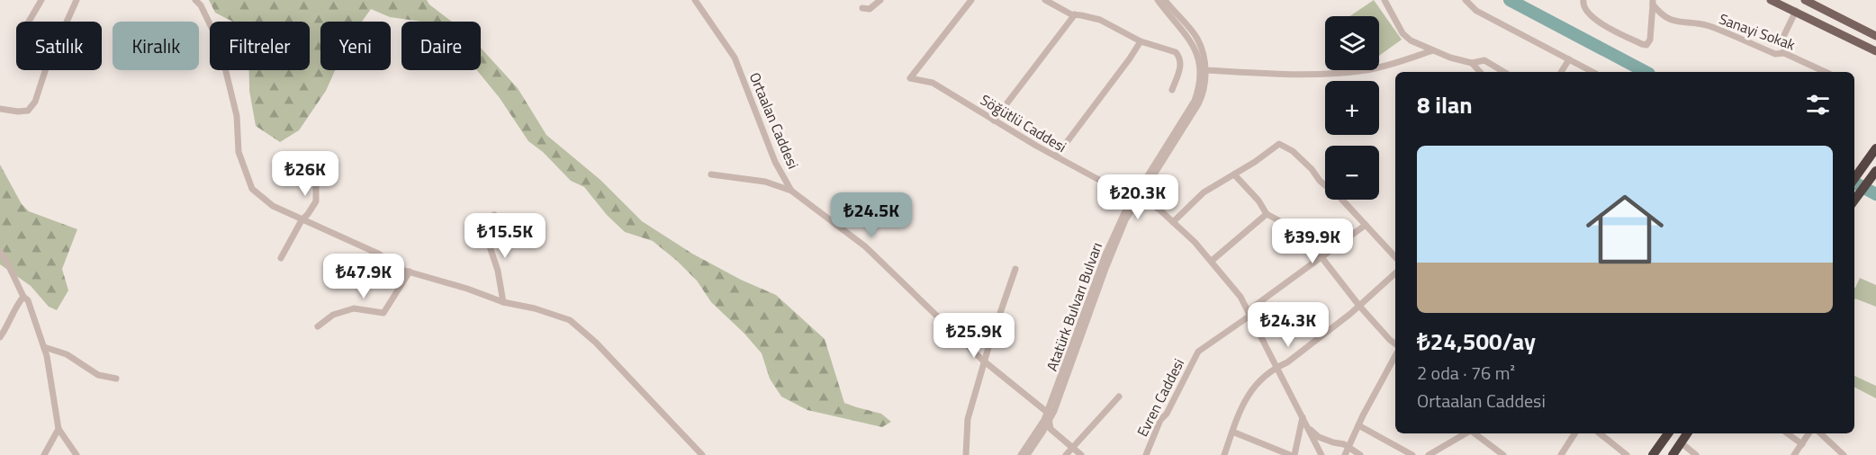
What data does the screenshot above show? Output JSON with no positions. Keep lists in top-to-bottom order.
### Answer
{
  "streets": {
    "street": [
      "Sanayi Sokak",
      "Ortaalan Caddesi",
      "Söğütlü Caddesi",
      "Atatürk Bulvarı Bulvarı",
      "Evren Caddesi"
    ]
  },
  "crossings": [
    ["Ortaalan Caddesi", "Atatürk Bulvarı Bulvarı"],
    ["Söğütlü Caddesi", "Atatürk Bulvarı Bulvarı"],
    ["Söğütlü Caddesi", "Evren Caddesi"]
  ],
  "page": {
    "map_buttons": ["+", "−"],
    "chip": [
      "Satılık",
      "Kiralık",
      "Filtreler",
      "Yeni",
      "Daire"
    ],
    "heading": "8 ilan",
    "list": [
      {
        "name": "₺24,500/ay",
        "note": "2 oda · 76 m² · Ortaalan Caddesi"
      }
    ],
    "price": [
      "₺26K",
      "₺20.3K",
      "₺24.5K",
      "₺15.5K",
      "₺39.9K",
      "₺47.9K",
      "₺24.3K",
      "₺25.9K"
    ]
  }
}
